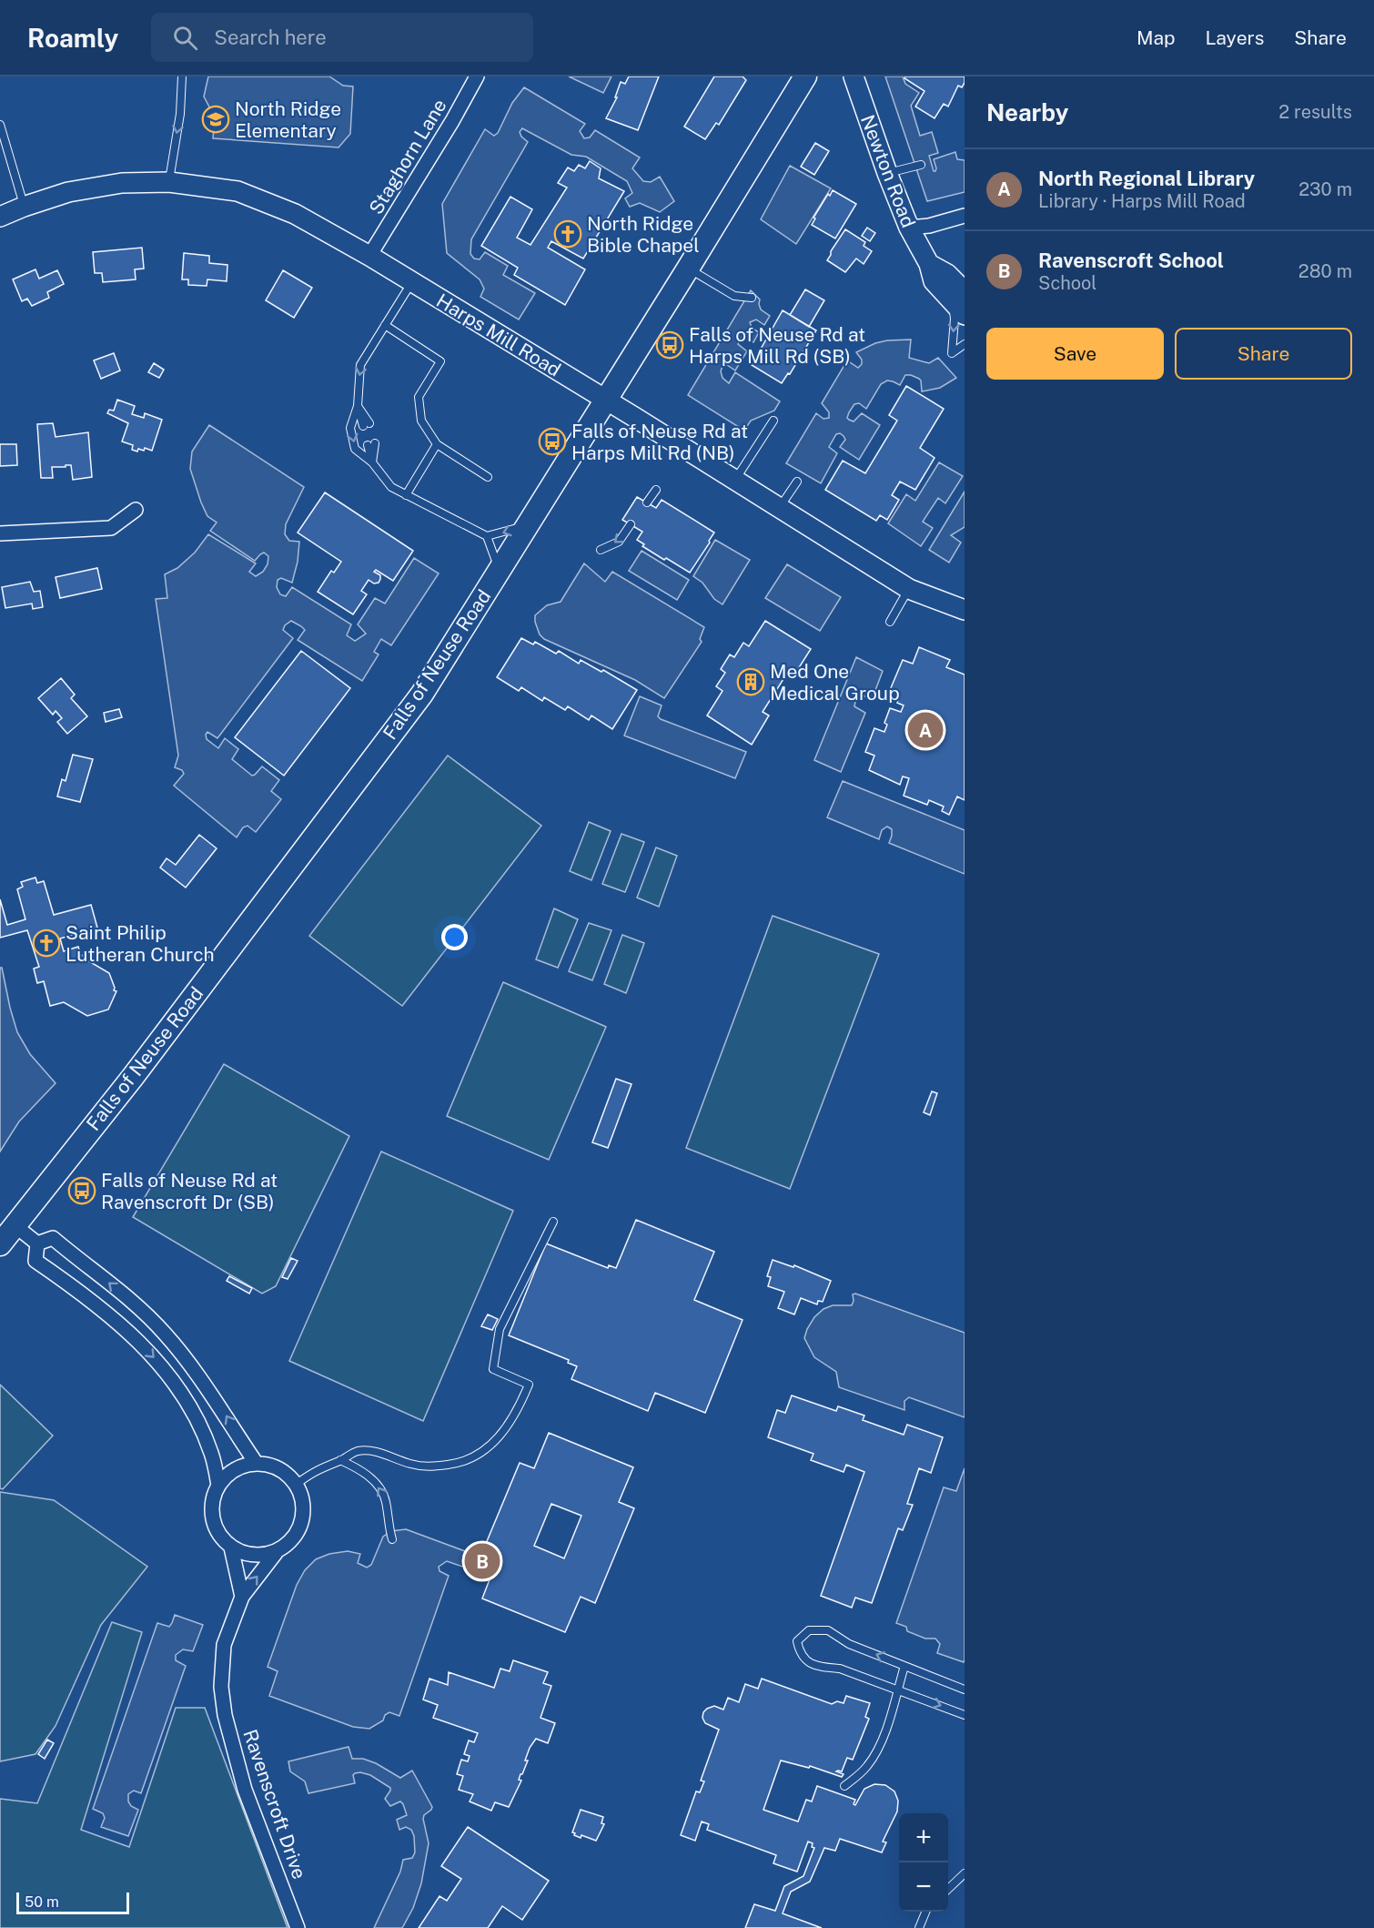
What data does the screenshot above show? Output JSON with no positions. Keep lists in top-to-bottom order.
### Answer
{
  "streets": {
    "main road": ["Falls of Neuse Road"],
    "street": [
      "Staghorn Lane",
      "Newton Road",
      "Harps Mill Road",
      "Ravenscroft Drive"
    ]
  },
  "crossings": [
    ["Staghorn Lane", "Harps Mill Road"],
    ["Harps Mill Road", "Falls of Neuse Road"]
  ],
  "places": {
    "school or university": ["North Ridge Elementary"],
    "church": ["North Ridge Bible Chapel", "Saint Philip Lutheran Church"],
    "bus stop": ["Falls of Neuse Rd at Harps Mill Rd (SB)", "Falls of Neuse Rd at Harps Mill Rd (NB)", "Falls of Neuse Rd at Ravenscroft Dr (SB)"],
    "building": ["Med One Medical Group"]
  },
  "scale_bar": "50 m",
  "page": {
    "header": "Roamly",
    "search": "Search here",
    "nav": ["Map", "Layers", "Share"],
    "heading": ["Nearby", "2 results"],
    "list": [
      {
        "mark": "A",
        "name": "North Regional Library",
        "note": "Library · Harps Mill Road",
        "value": "230 m"
      },
      {
        "mark": "B",
        "name": "Ravenscroft School",
        "note": "School",
        "value": "280 m"
      }
    ],
    "buttons": ["Save", "Share"],
    "pins": ["A", "B"],
    "map_buttons": ["+", "−"],
    "scale": "50 m"
  }
}
